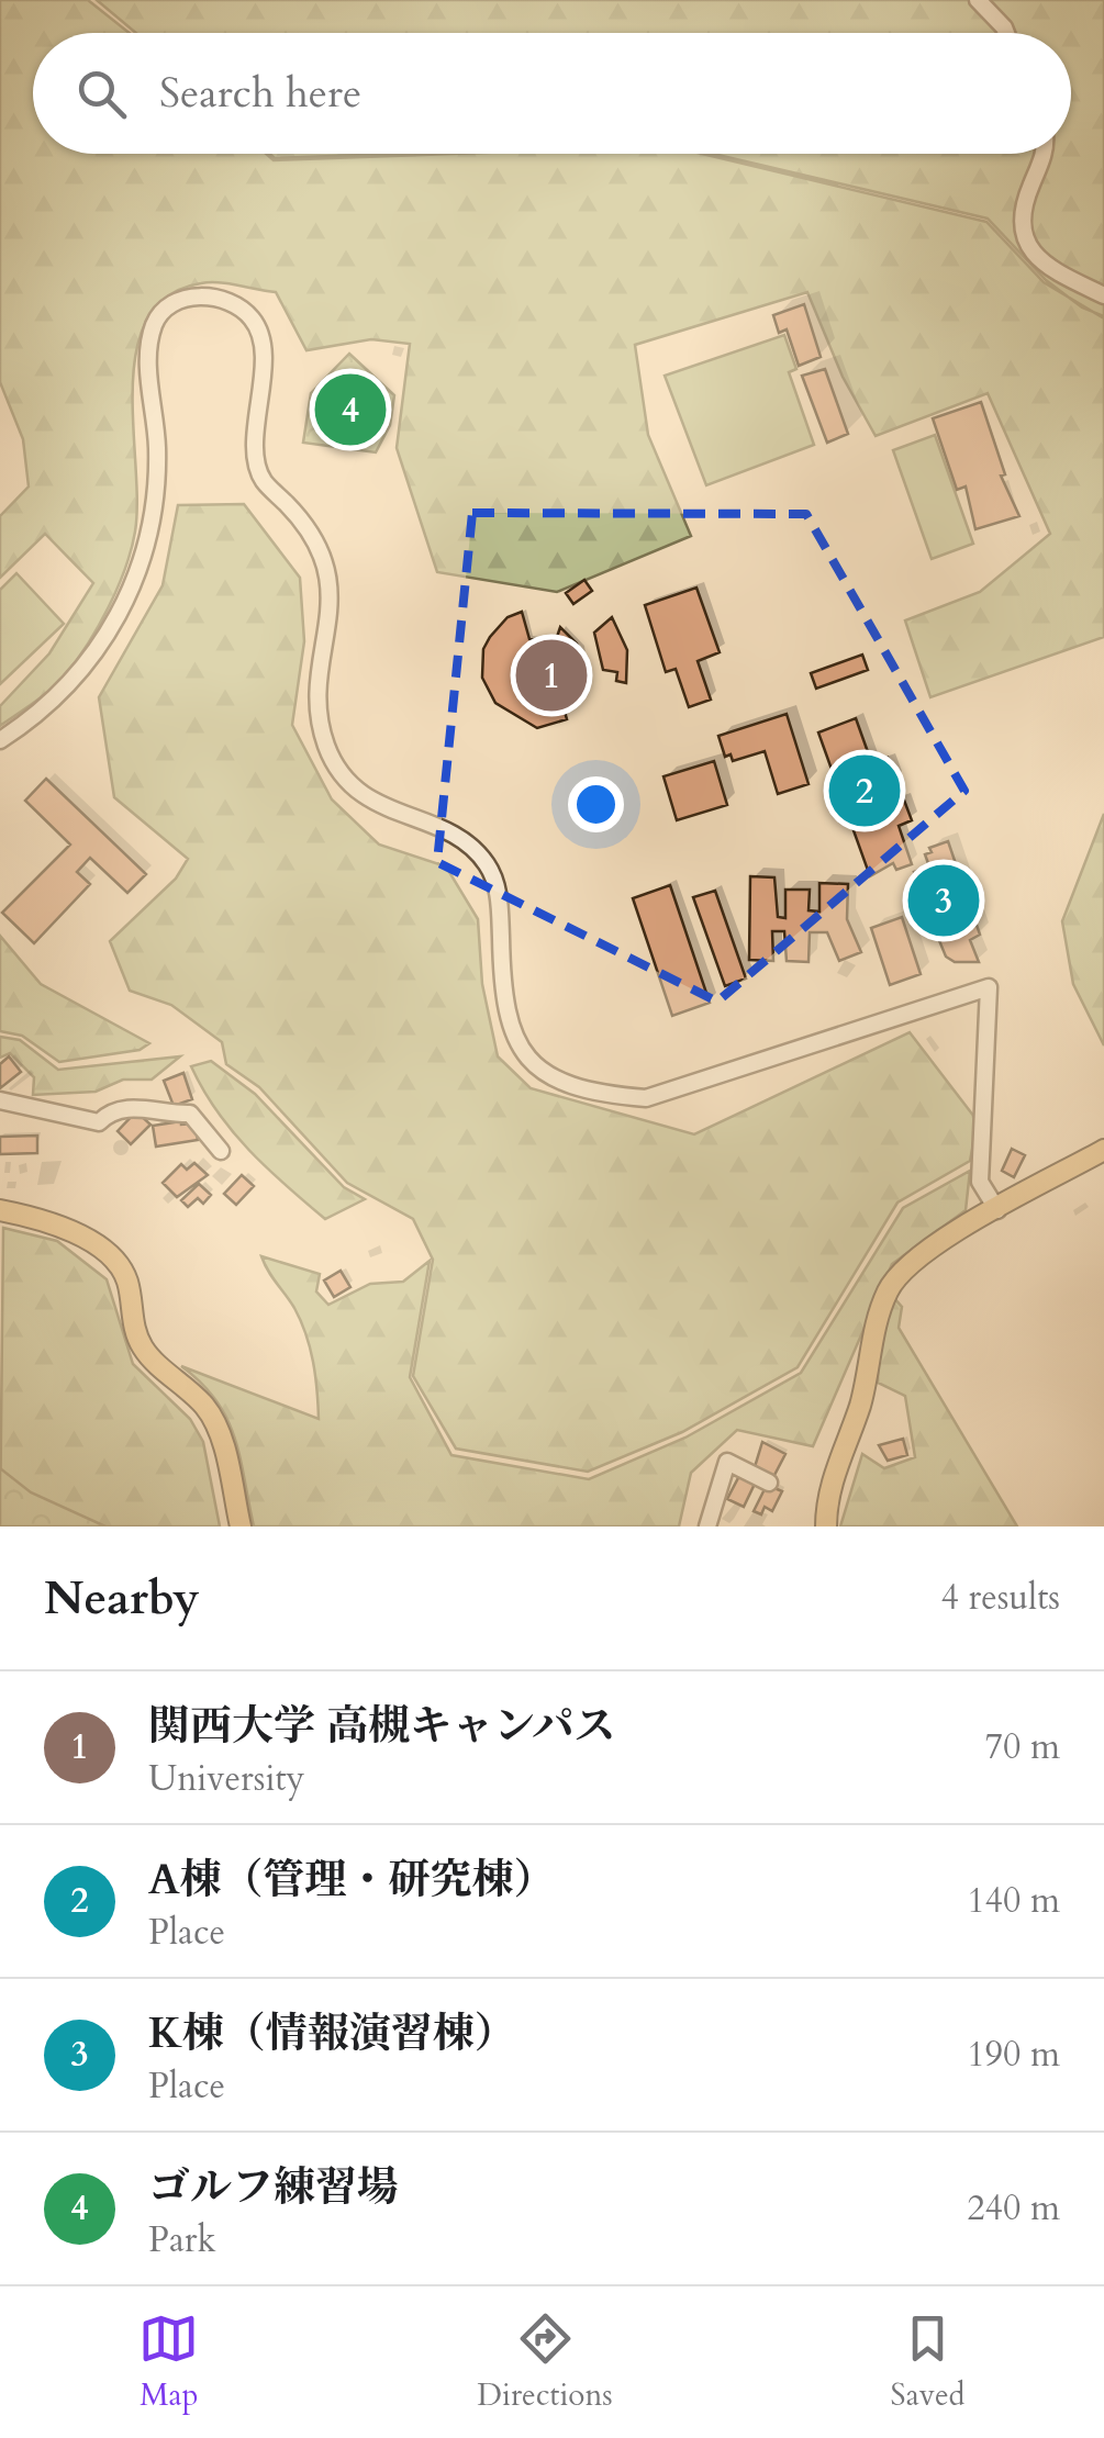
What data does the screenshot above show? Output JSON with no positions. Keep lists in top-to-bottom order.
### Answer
{
  "page": {
    "search": "Search here",
    "pins": [
      "4",
      "1",
      "2",
      "3"
    ],
    "heading": ["Nearby", "4 results"],
    "list": [
      {
        "mark": "1",
        "name": "関西大学 高槻キャンパス",
        "note": "University",
        "value": "70 m"
      },
      {
        "mark": "2",
        "name": "A棟（管理・研究棟）",
        "note": "Place",
        "value": "140 m"
      },
      {
        "mark": "3",
        "name": "K棟（情報演習棟）",
        "note": "Place",
        "value": "190 m"
      },
      {
        "mark": "4",
        "name": "ゴルフ練習場",
        "note": "Park",
        "value": "240 m"
      }
    ],
    "nav": ["Map", "Directions", "Saved"]
  }
}
